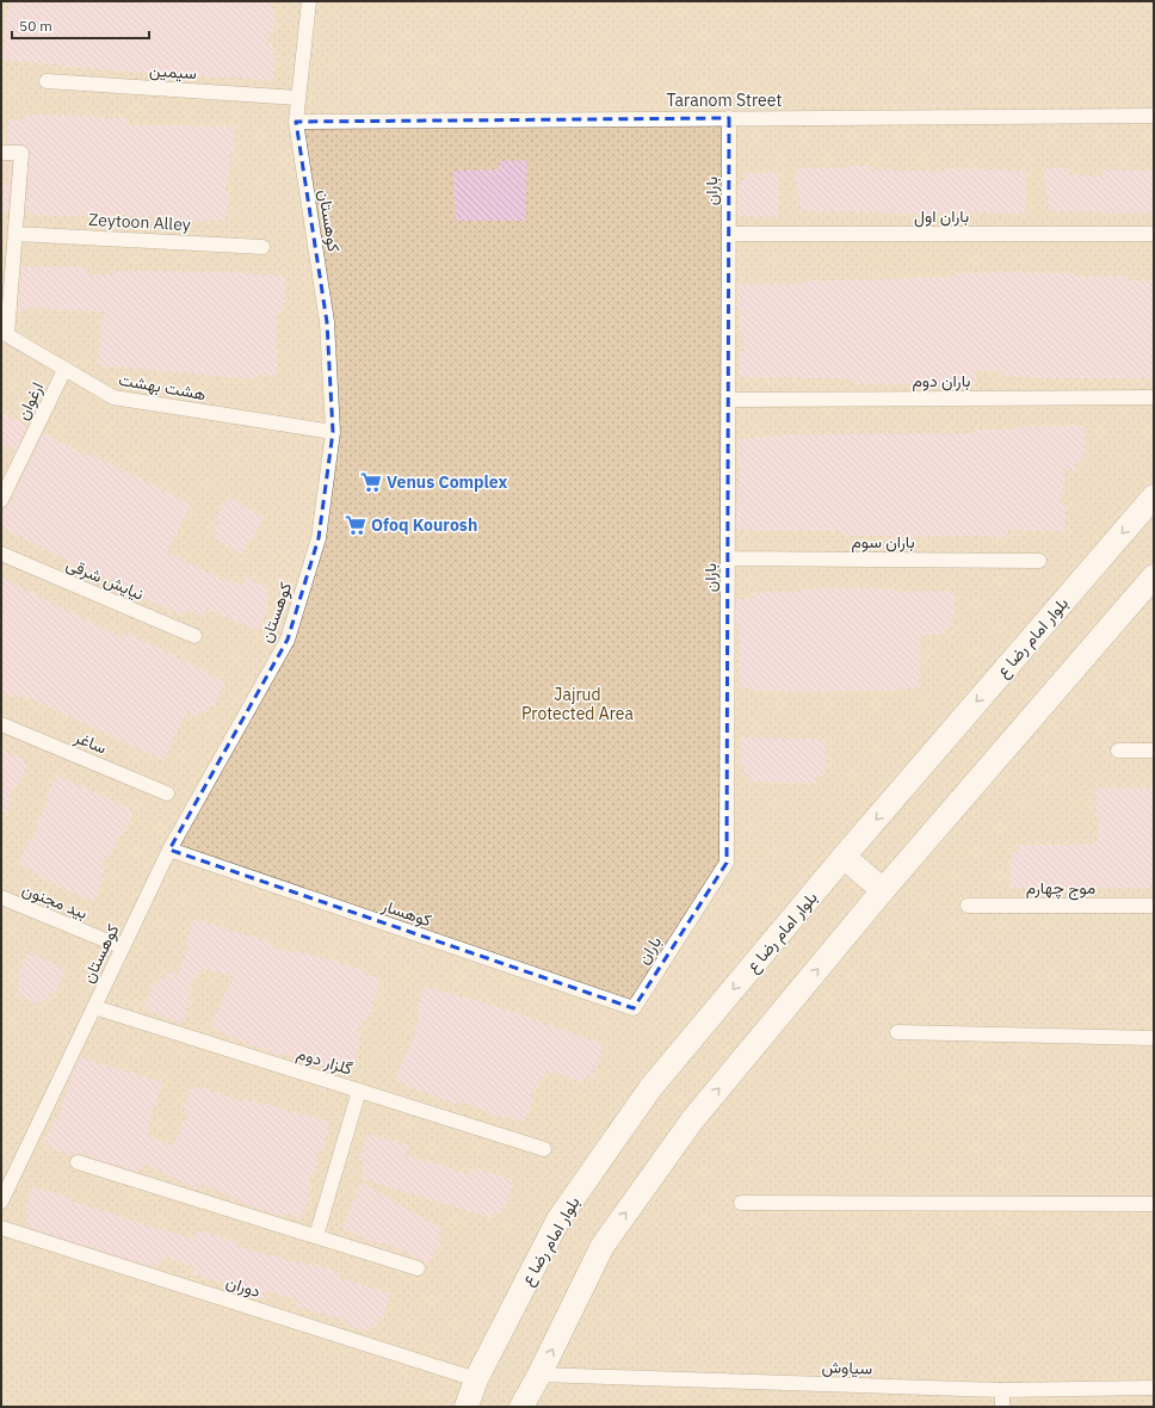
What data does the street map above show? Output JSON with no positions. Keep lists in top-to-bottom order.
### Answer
{
  "streets": {
    "main road": ["بلوار امام رضا ع"],
    "street": [
      "سیمین",
      "Taranom Street",
      "باران",
      "باران اول",
      "کوهستان",
      "Zeytoon Alley",
      "باران دوم",
      "هشت بهشت",
      "ارغوان",
      "باران سوم",
      "نیایش شرقی",
      "ساغر",
      "موج چهارم",
      "بید مجنون",
      "کوهسار",
      "گلزار دوم",
      "دوران",
      "سیاوش"
    ]
  },
  "crossings": [
    ["سیمین", "کوهستان"],
    ["Taranom Street", "باران"],
    ["Taranom Street", "کوهستان"],
    ["باران", "باران اول"],
    ["باران", "باران دوم"],
    ["باران", "باران سوم"],
    ["باران", "کوهسار"],
    ["کوهستان", "هشت بهشت"],
    ["کوهستان", "بید مجنون"],
    ["کوهستان", "کوهسار"],
    ["کوهستان", "گلزار دوم"],
    ["هشت بهشت", "ارغوان"],
    ["بلوار امام رضا ع", "دوران"]
  ],
  "parks": ["Jajrud Protected Area"],
  "places": {
    "supermarket": ["Venus Complex", "Ofoq Kourosh"]
  },
  "scale_bar": "50 m"
}
